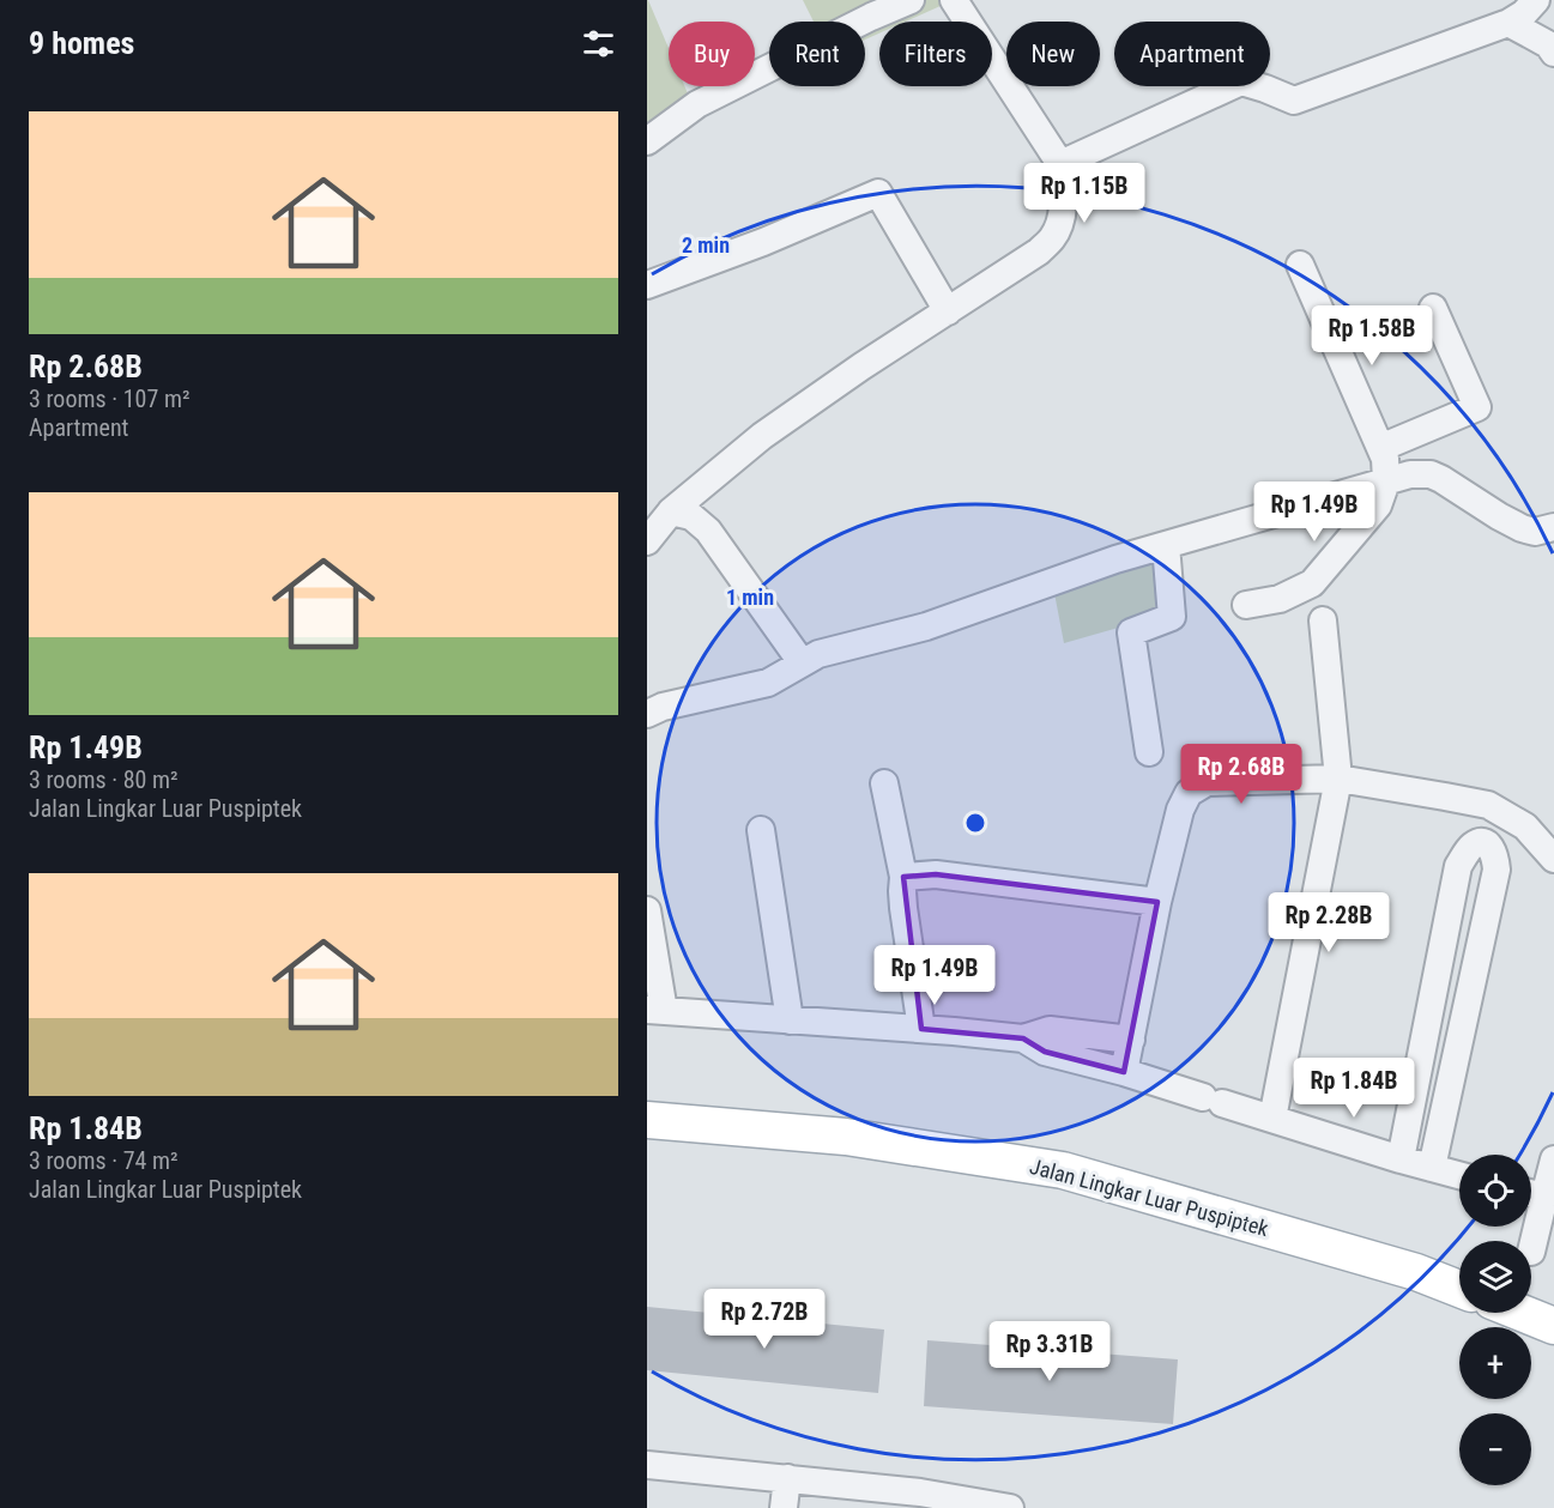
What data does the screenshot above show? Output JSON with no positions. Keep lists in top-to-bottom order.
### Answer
{
  "streets": {
    "main road": ["Jalan Lingkar Luar Puspiptek"]
  },
  "page": {
    "heading": "9 homes",
    "chip": [
      "Buy",
      "Rent",
      "Filters",
      "New",
      "Apartment"
    ],
    "list": [
      {
        "name": "Rp 2.68B",
        "note": "3 rooms · 107 m² · Apartment"
      },
      {
        "name": "Rp 1.49B",
        "note": "3 rooms · 80 m² · Jalan Lingkar Luar Puspiptek"
      },
      {
        "name": "Rp 1.84B",
        "note": "3 rooms · 74 m² · Jalan Lingkar Luar Puspiptek"
      }
    ],
    "price": [
      "Rp 1.15B",
      "Rp 1.58B",
      "Rp 1.49B",
      "Rp 2.68B",
      "Rp 2.28B",
      "Rp 1.49B",
      "Rp 1.84B",
      "Rp 2.72B",
      "Rp 3.31B"
    ],
    "map_buttons": ["+", "−"]
  },
  "rings": ["2 min", "1 min"]
}
